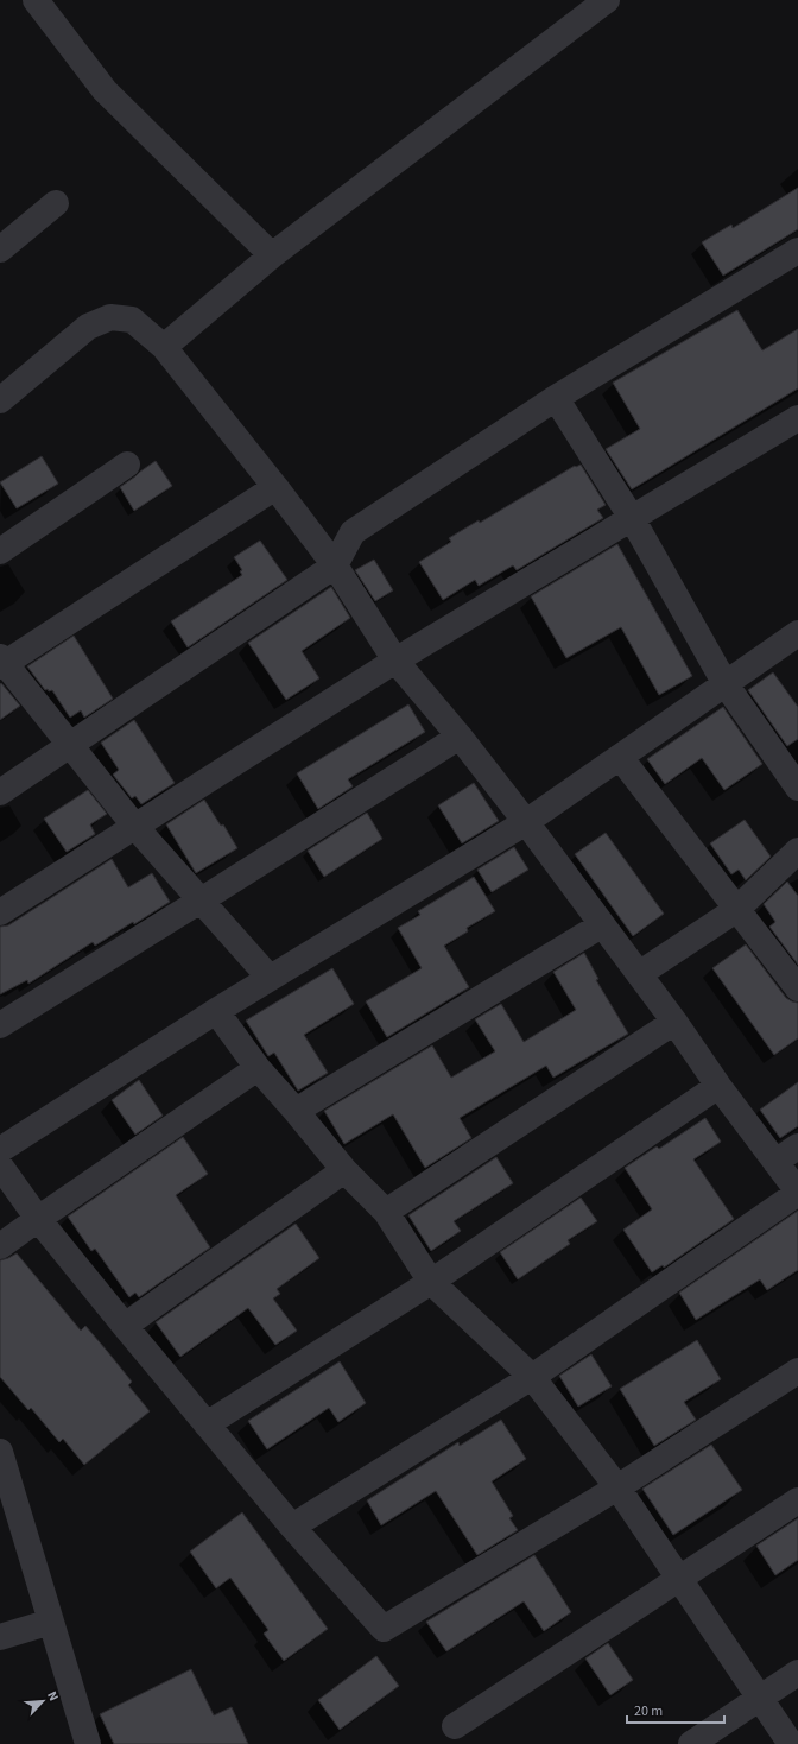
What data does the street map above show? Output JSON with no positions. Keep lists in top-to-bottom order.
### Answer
{
  "scale_bar": "20 m",
  "north": "top right"
}
